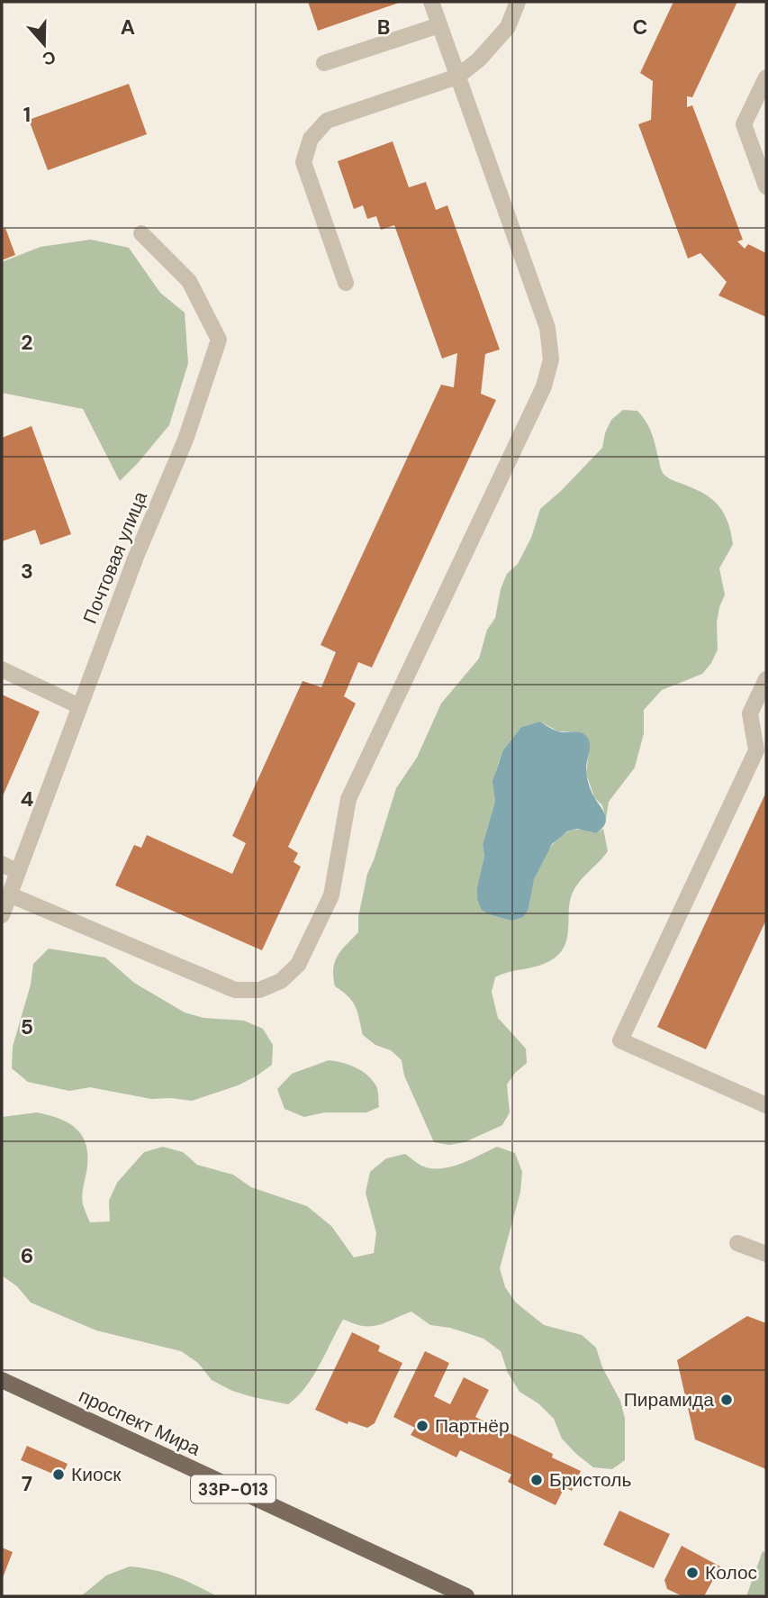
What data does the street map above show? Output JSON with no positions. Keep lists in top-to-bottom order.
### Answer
{
  "streets": {
    "main road": ["проспект Мира", "33Р-013"],
    "street": ["Почтовая улица"]
  },
  "places": [
    "Пирамида",
    "Партнёр",
    "Киоск",
    "Бристоль",
    "Колос"
  ],
  "north": "bottom",
  "grid": {
    "columns": ["A", "B", "C"],
    "rows": [
      "1",
      "2",
      "3",
      "4",
      "5",
      "6",
      "7"
    ]
  }
}
